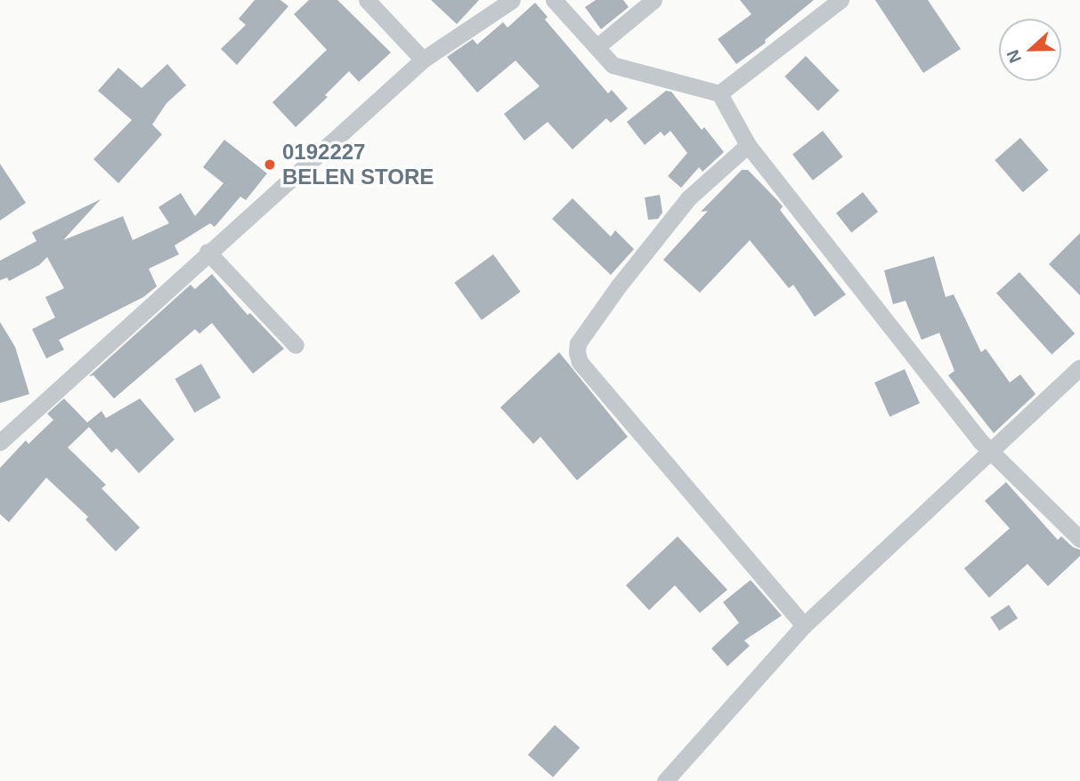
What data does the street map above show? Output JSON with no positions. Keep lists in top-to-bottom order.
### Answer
{
  "places": ["0192227 BELEN STORE"],
  "north": "left"
}
